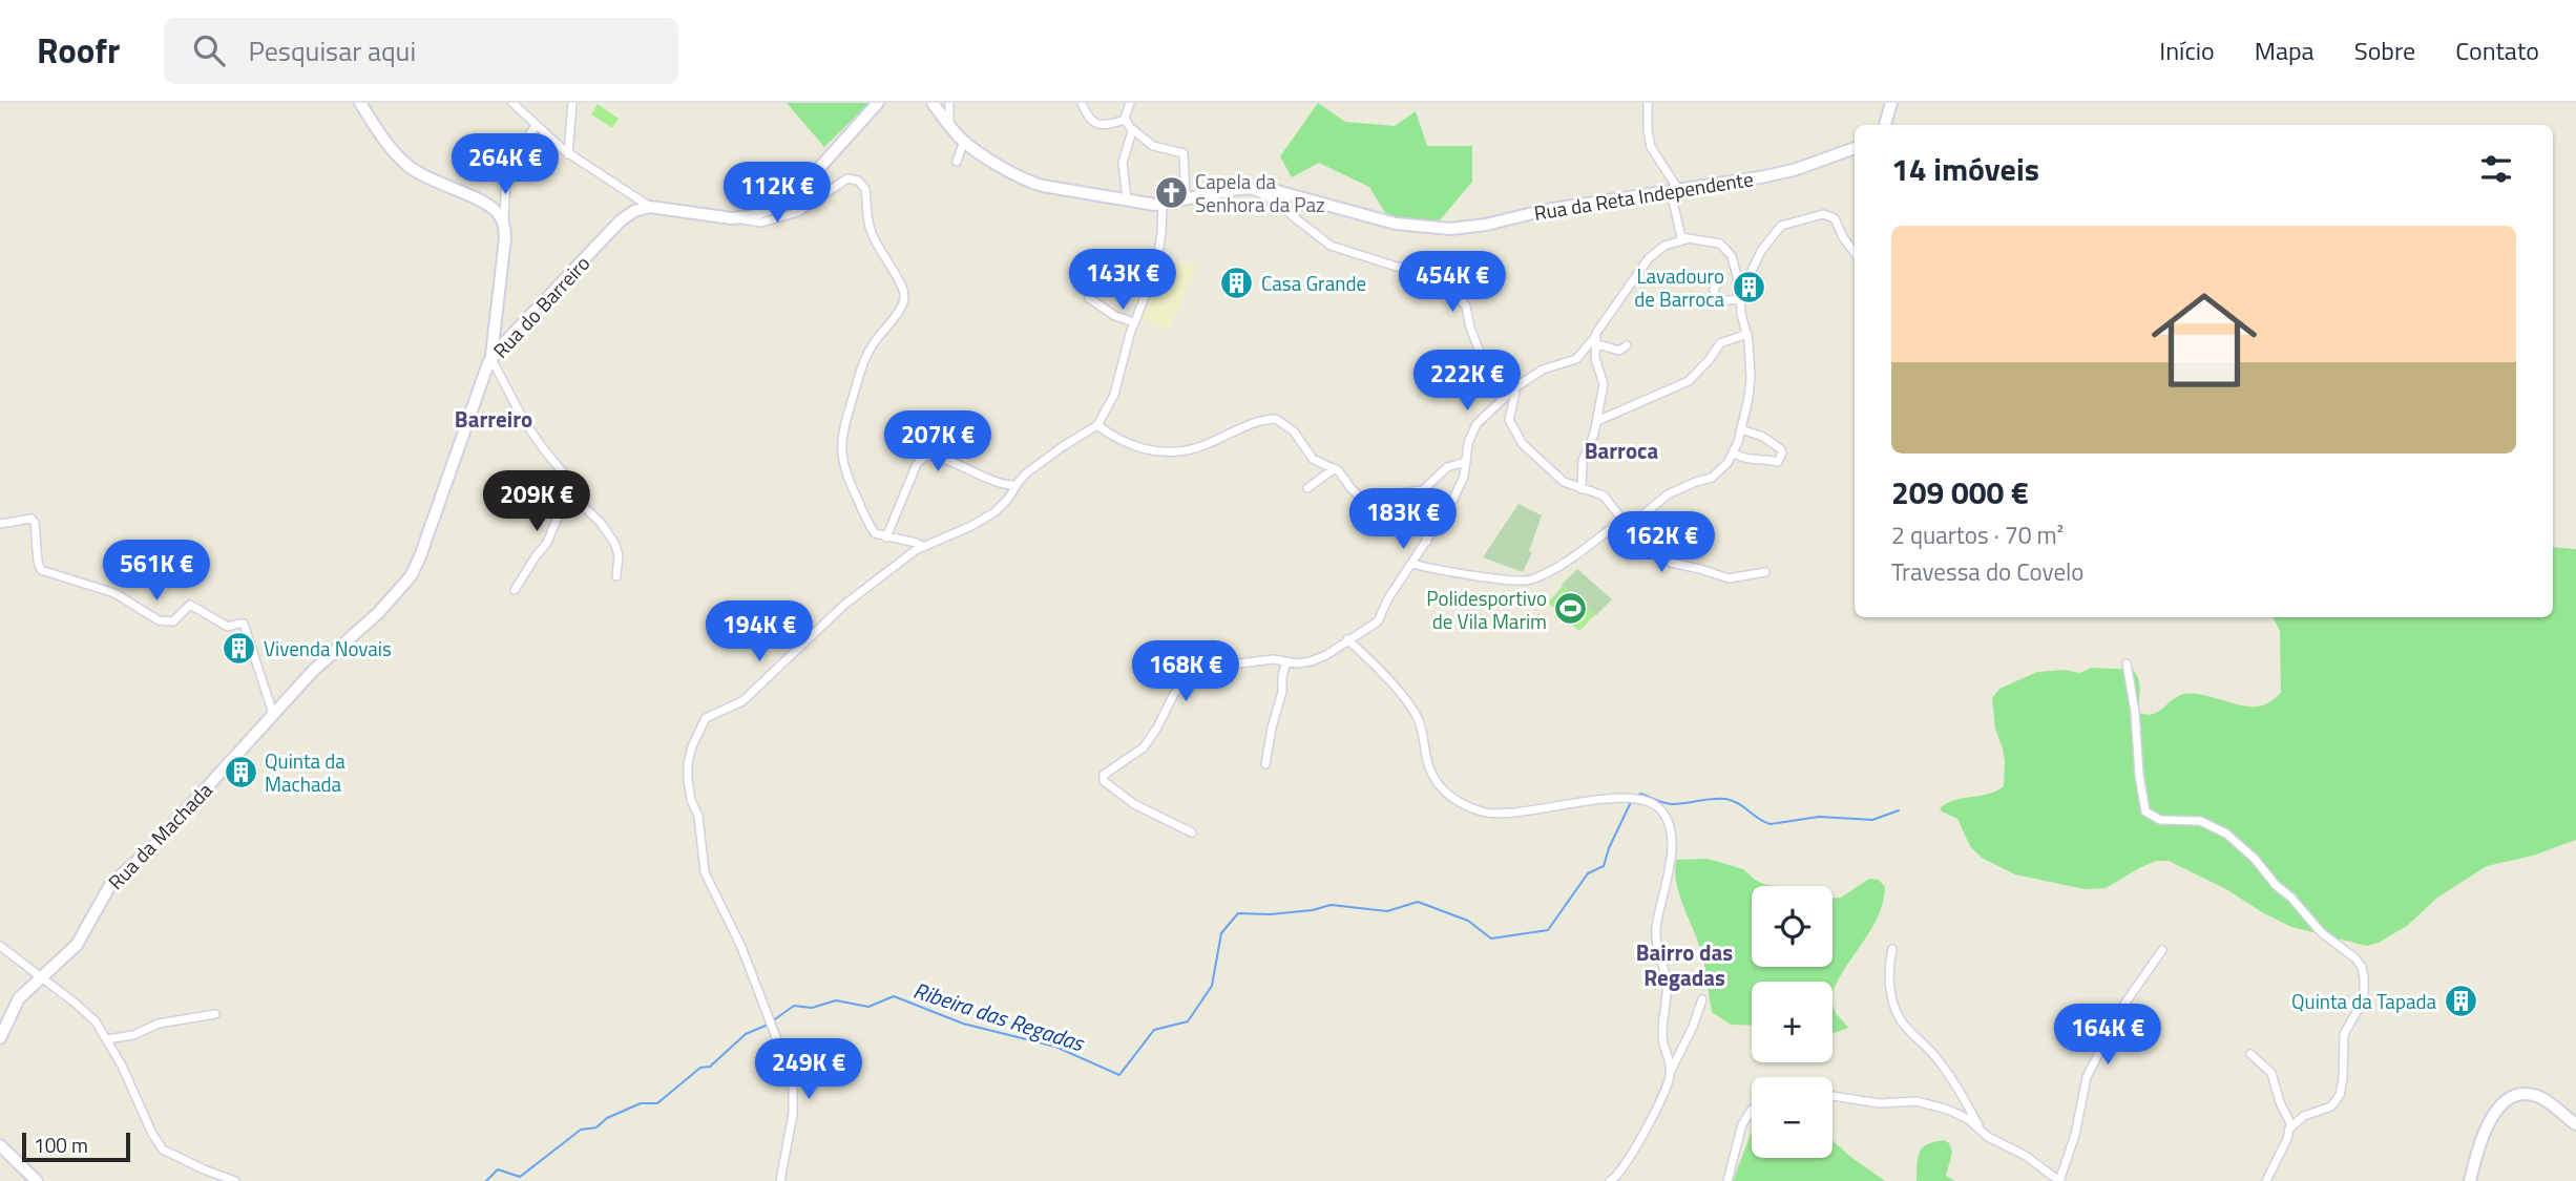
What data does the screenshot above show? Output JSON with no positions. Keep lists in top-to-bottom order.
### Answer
{
  "streets": {
    "street": ["Rua da Reta Independente", "Rua do Barreiro", "Rua da Machada"]
  },
  "crossings": [
    ["Rua do Barreiro", "Rua da Machada"]
  ],
  "districts": ["Barreiro", "Barroca", "Bairro das Regadas"],
  "water": ["Ribeira das Regadas"],
  "places": {
    "church": ["Capela da Senhora da Paz"],
    "building": [
      "Casa Grande",
      "Lavadouro de Barroca",
      "Vivenda Novais",
      "Quinta da Machada",
      "Quinta da Tapada"
    ],
    "sports": ["Polidesportivo de Vila Marim"]
  },
  "scale_bar": "100 m",
  "page": {
    "header": "Roofr",
    "search": "Pesquisar aqui",
    "nav": [
      "Início",
      "Mapa",
      "Sobre",
      "Contato"
    ],
    "heading": "14 imóveis",
    "price": [
      "264K €",
      "112K €",
      "143K €",
      "454K €",
      "222K €",
      "207K €",
      "209K €",
      "183K €",
      "162K €",
      "561K €",
      "194K €",
      "168K €",
      "164K €",
      "249K €"
    ],
    "list": [
      {
        "name": "209 000 €",
        "note": "2 quartos · 70 m² · Travessa do Covelo"
      }
    ],
    "map_buttons": ["+", "−"],
    "scale": "100 m"
  }
}
